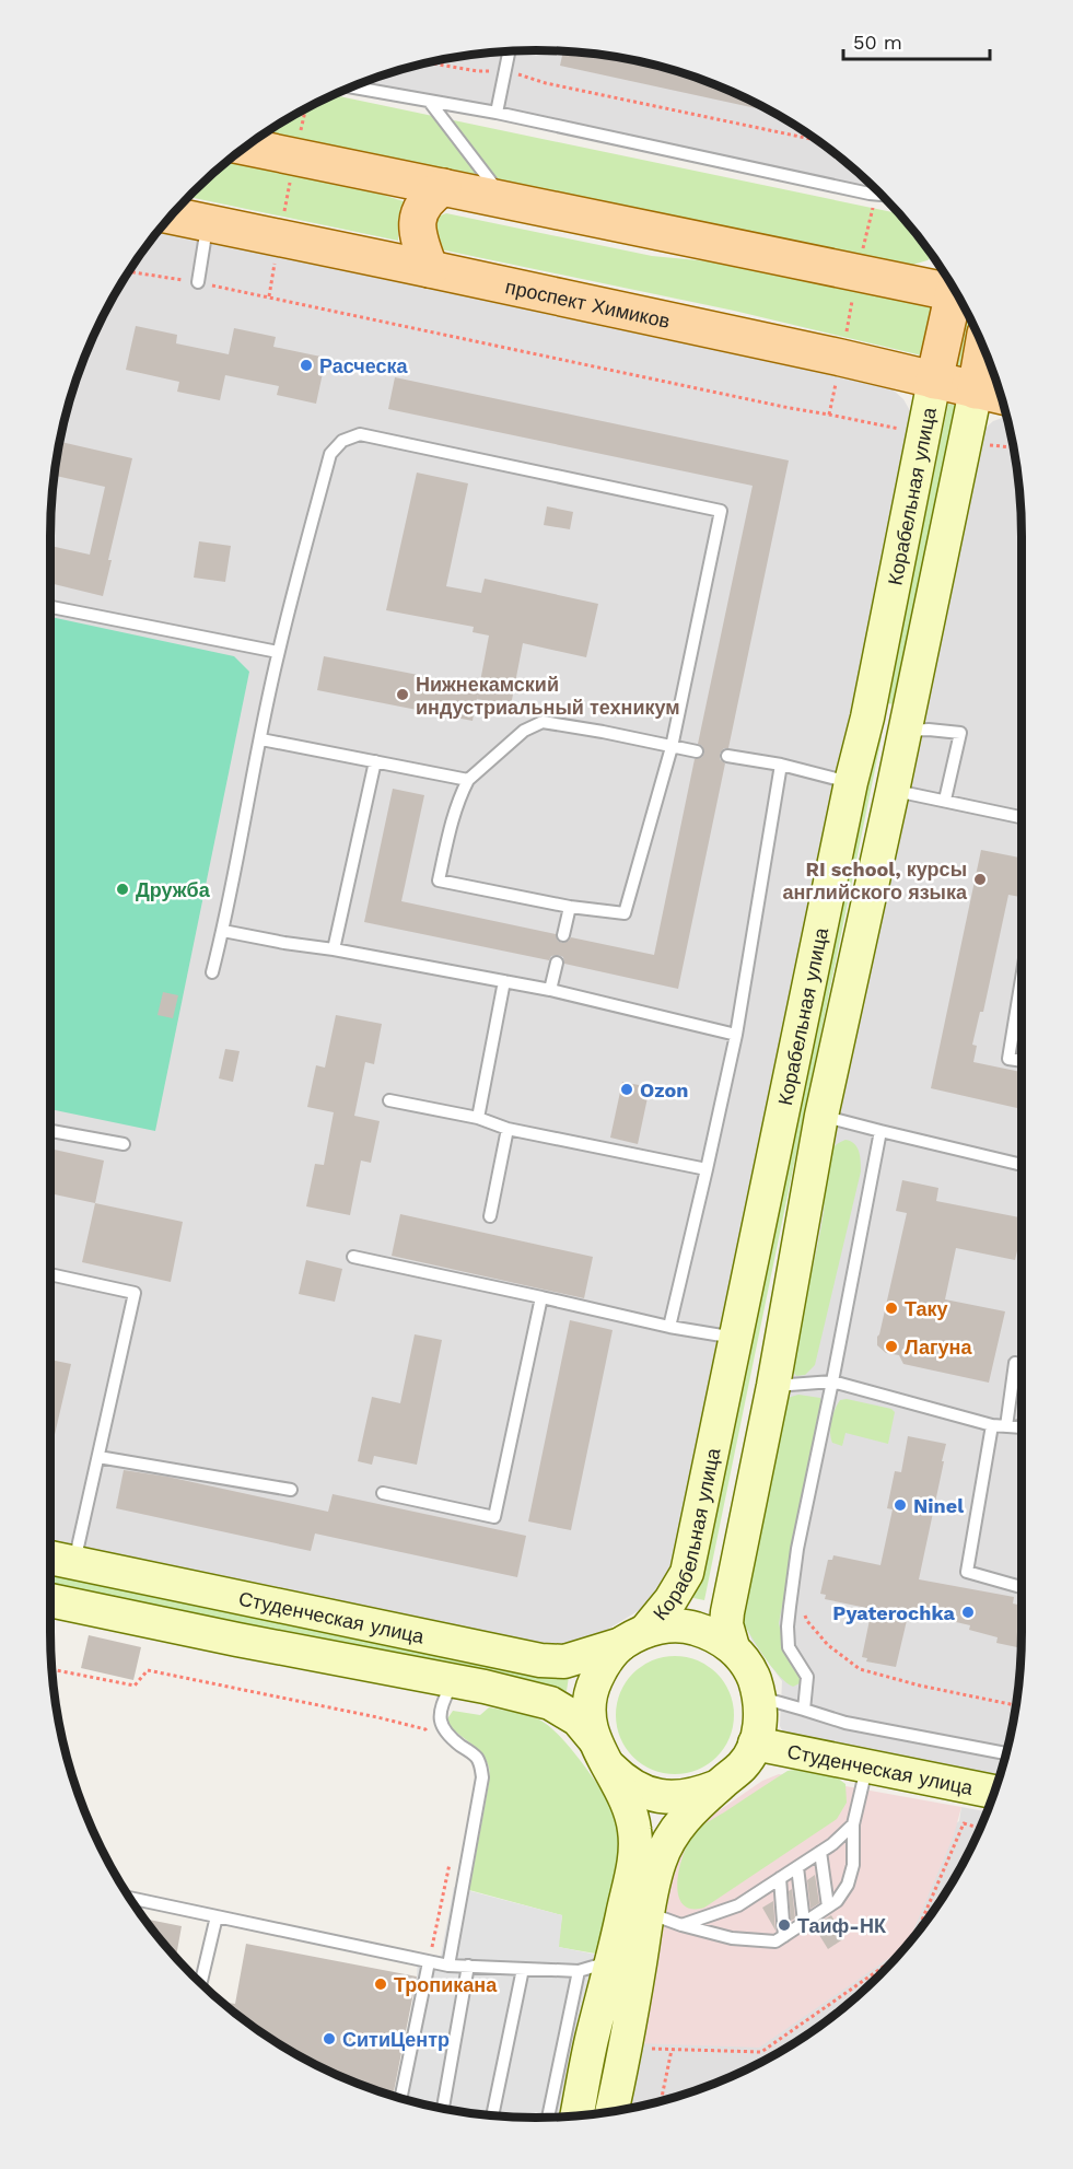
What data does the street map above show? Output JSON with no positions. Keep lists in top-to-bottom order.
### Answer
{
  "streets": {
    "main road": ["проспект Химиков", "Корабельная улица", "Студенческая улица"]
  },
  "crossings": [
    ["проспект Химиков", "Корабельная улица"],
    ["Корабельная улица", "Студенческая улица"]
  ],
  "places": [
    "Расческа",
    "Нижнекамский индустриальный техникум",
    "RI school, курсы английского языка",
    "Дружба",
    "Ozon",
    "Таку",
    "Лагуна",
    "Ninel",
    "Pyaterochka",
    "Таиф-НК",
    "Тропикана",
    "СитиЦентр"
  ],
  "scale_bar": "50 m"
}
